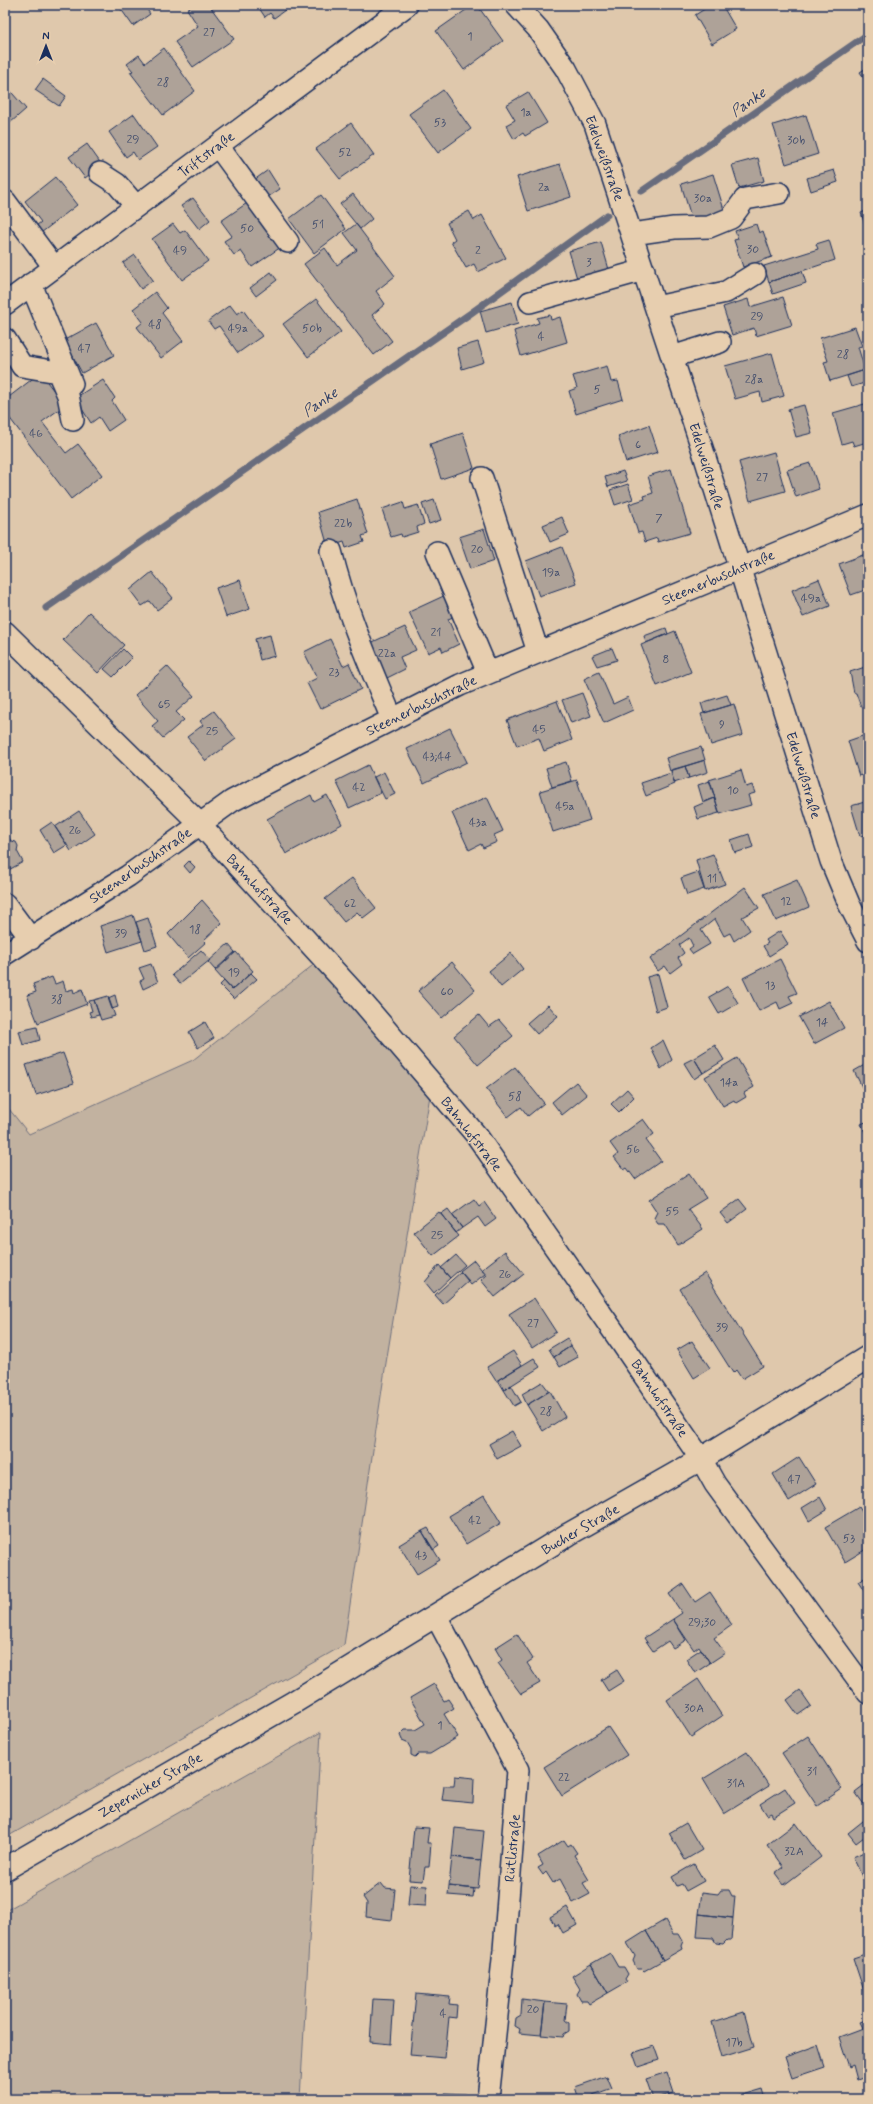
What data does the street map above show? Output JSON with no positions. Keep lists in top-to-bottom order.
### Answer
{
  "streets": {
    "main road": ["Bucher Straße", "Zepernicker Straße"],
    "street": [
      "Triftstraße",
      "Edelweißstraße",
      "Steenerbuschstraße",
      "Bahnhofstraße",
      "Rütlistraße"
    ]
  },
  "crossings": [
    ["Edelweißstraße", "Steenerbuschstraße"],
    ["Steenerbuschstraße", "Bahnhofstraße"],
    ["Bahnhofstraße", "Bucher Straße"],
    ["Bucher Straße", "Zepernicker Straße"],
    ["Bucher Straße", "Rütlistraße"]
  ],
  "water": ["Panke"],
  "house_numbers": [
    "27",
    "1",
    "28",
    "1a",
    "53",
    "29",
    "30b",
    "52",
    "2a",
    "30a",
    "51",
    "50",
    "30",
    "49",
    "2",
    "3",
    "29",
    "48",
    "49a",
    "50b",
    "4",
    "47",
    "28",
    "28a",
    "5",
    "46",
    "6",
    "27",
    "7",
    "22b",
    "20",
    "19a",
    "49a",
    "21",
    "22a",
    "8",
    "23",
    "65",
    "9",
    "45",
    "25",
    "43;44",
    "42",
    "10",
    "45a",
    "43a",
    "26",
    "11",
    "12",
    "62",
    "18",
    "39",
    "19",
    "13",
    "60",
    "38",
    "14",
    "14a",
    "58",
    "56",
    "55",
    "25",
    "26",
    "27",
    "39",
    "28",
    "47",
    "42",
    "53",
    "43",
    "29;30",
    "30A",
    "1",
    "31",
    "22",
    "31A",
    "32A",
    "20",
    "4",
    "17b"
  ],
  "north": "top"
}
